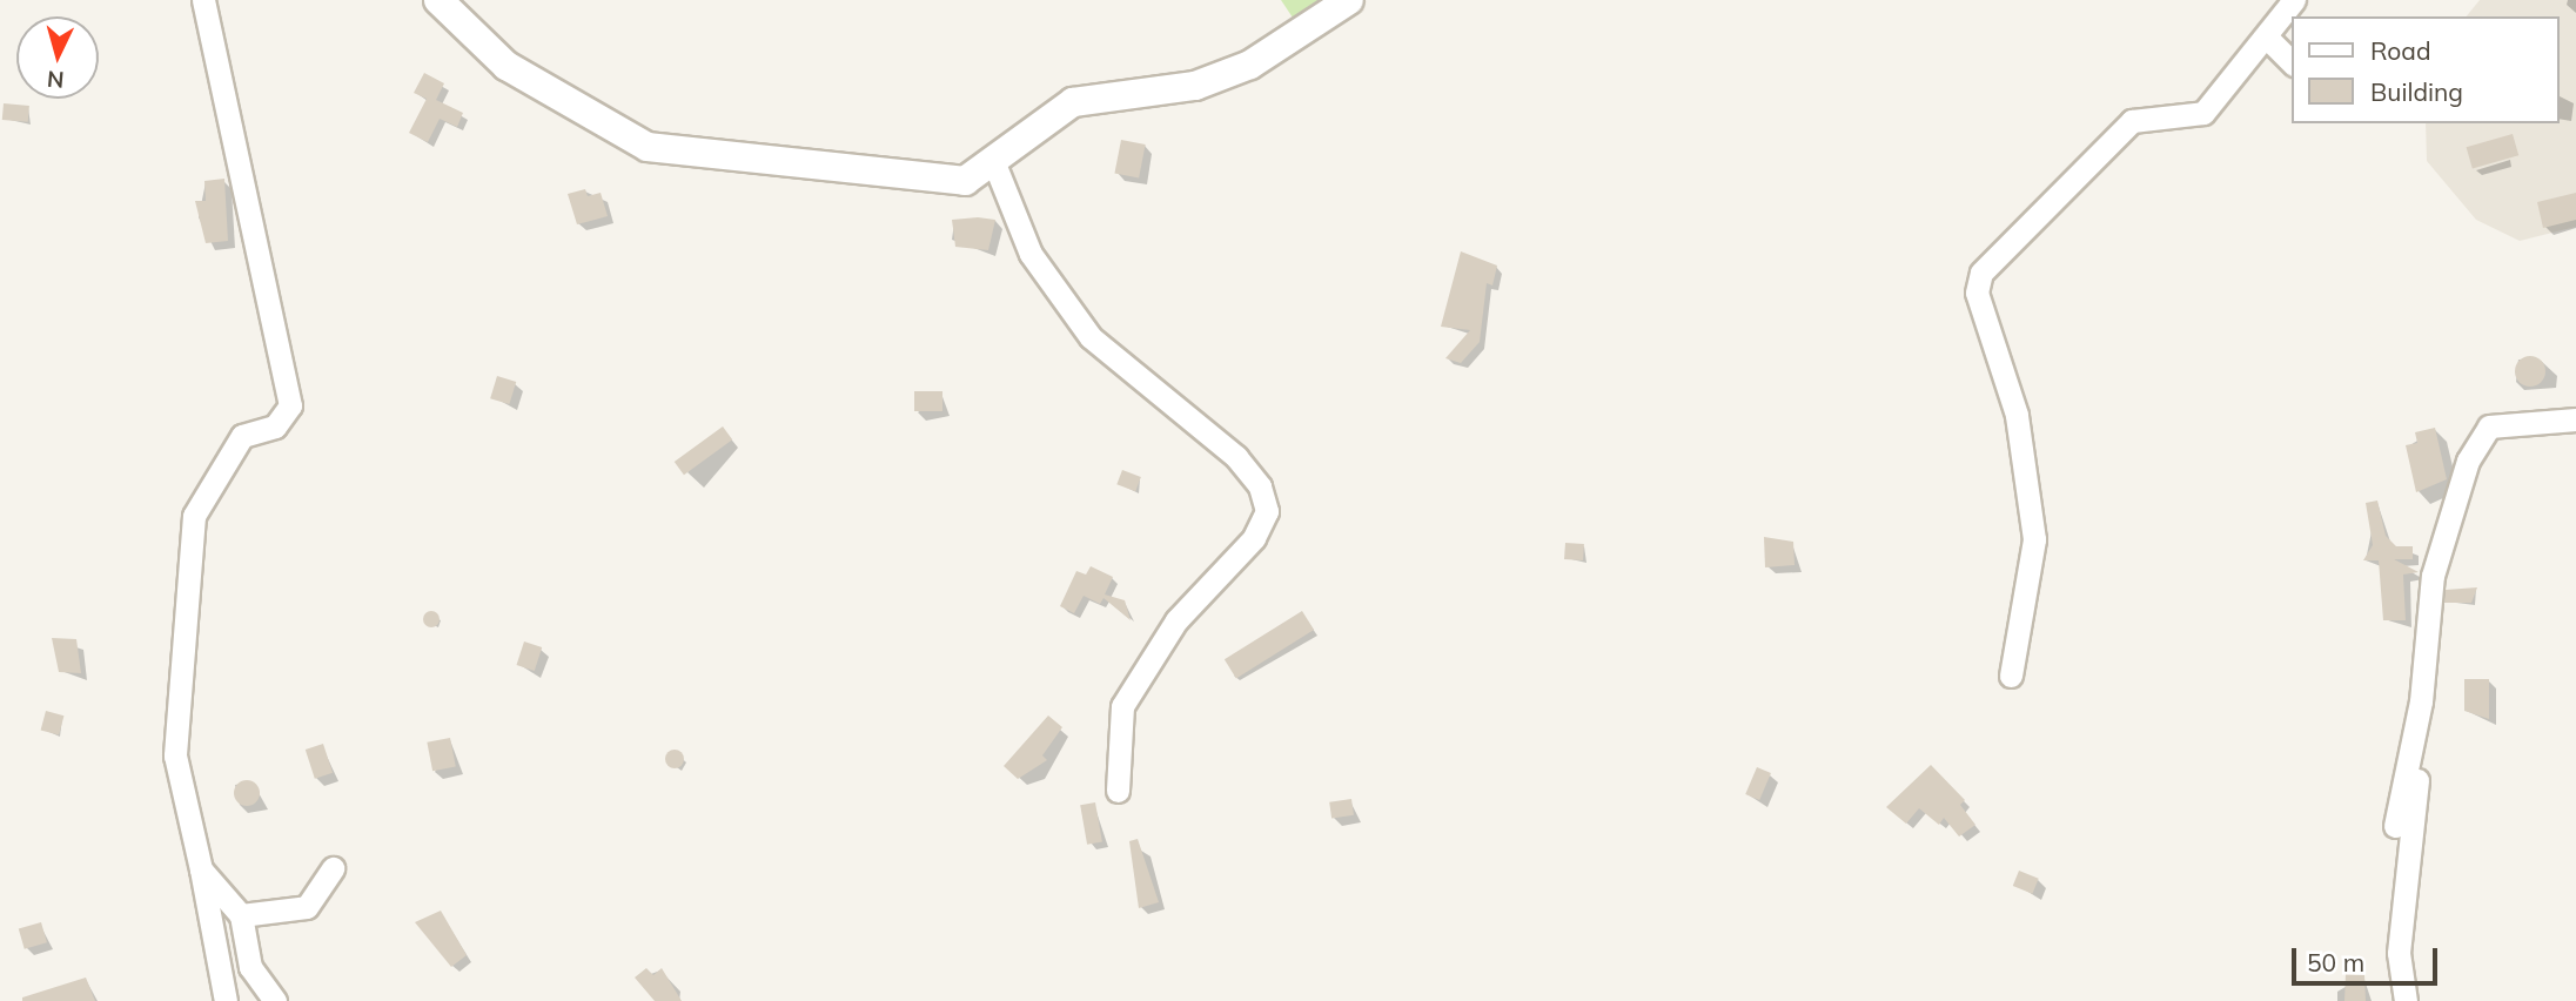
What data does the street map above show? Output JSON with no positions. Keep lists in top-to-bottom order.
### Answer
{
  "legend": ["Road", "Building"],
  "scale_bar": "50 m",
  "north": "bottom"
}
